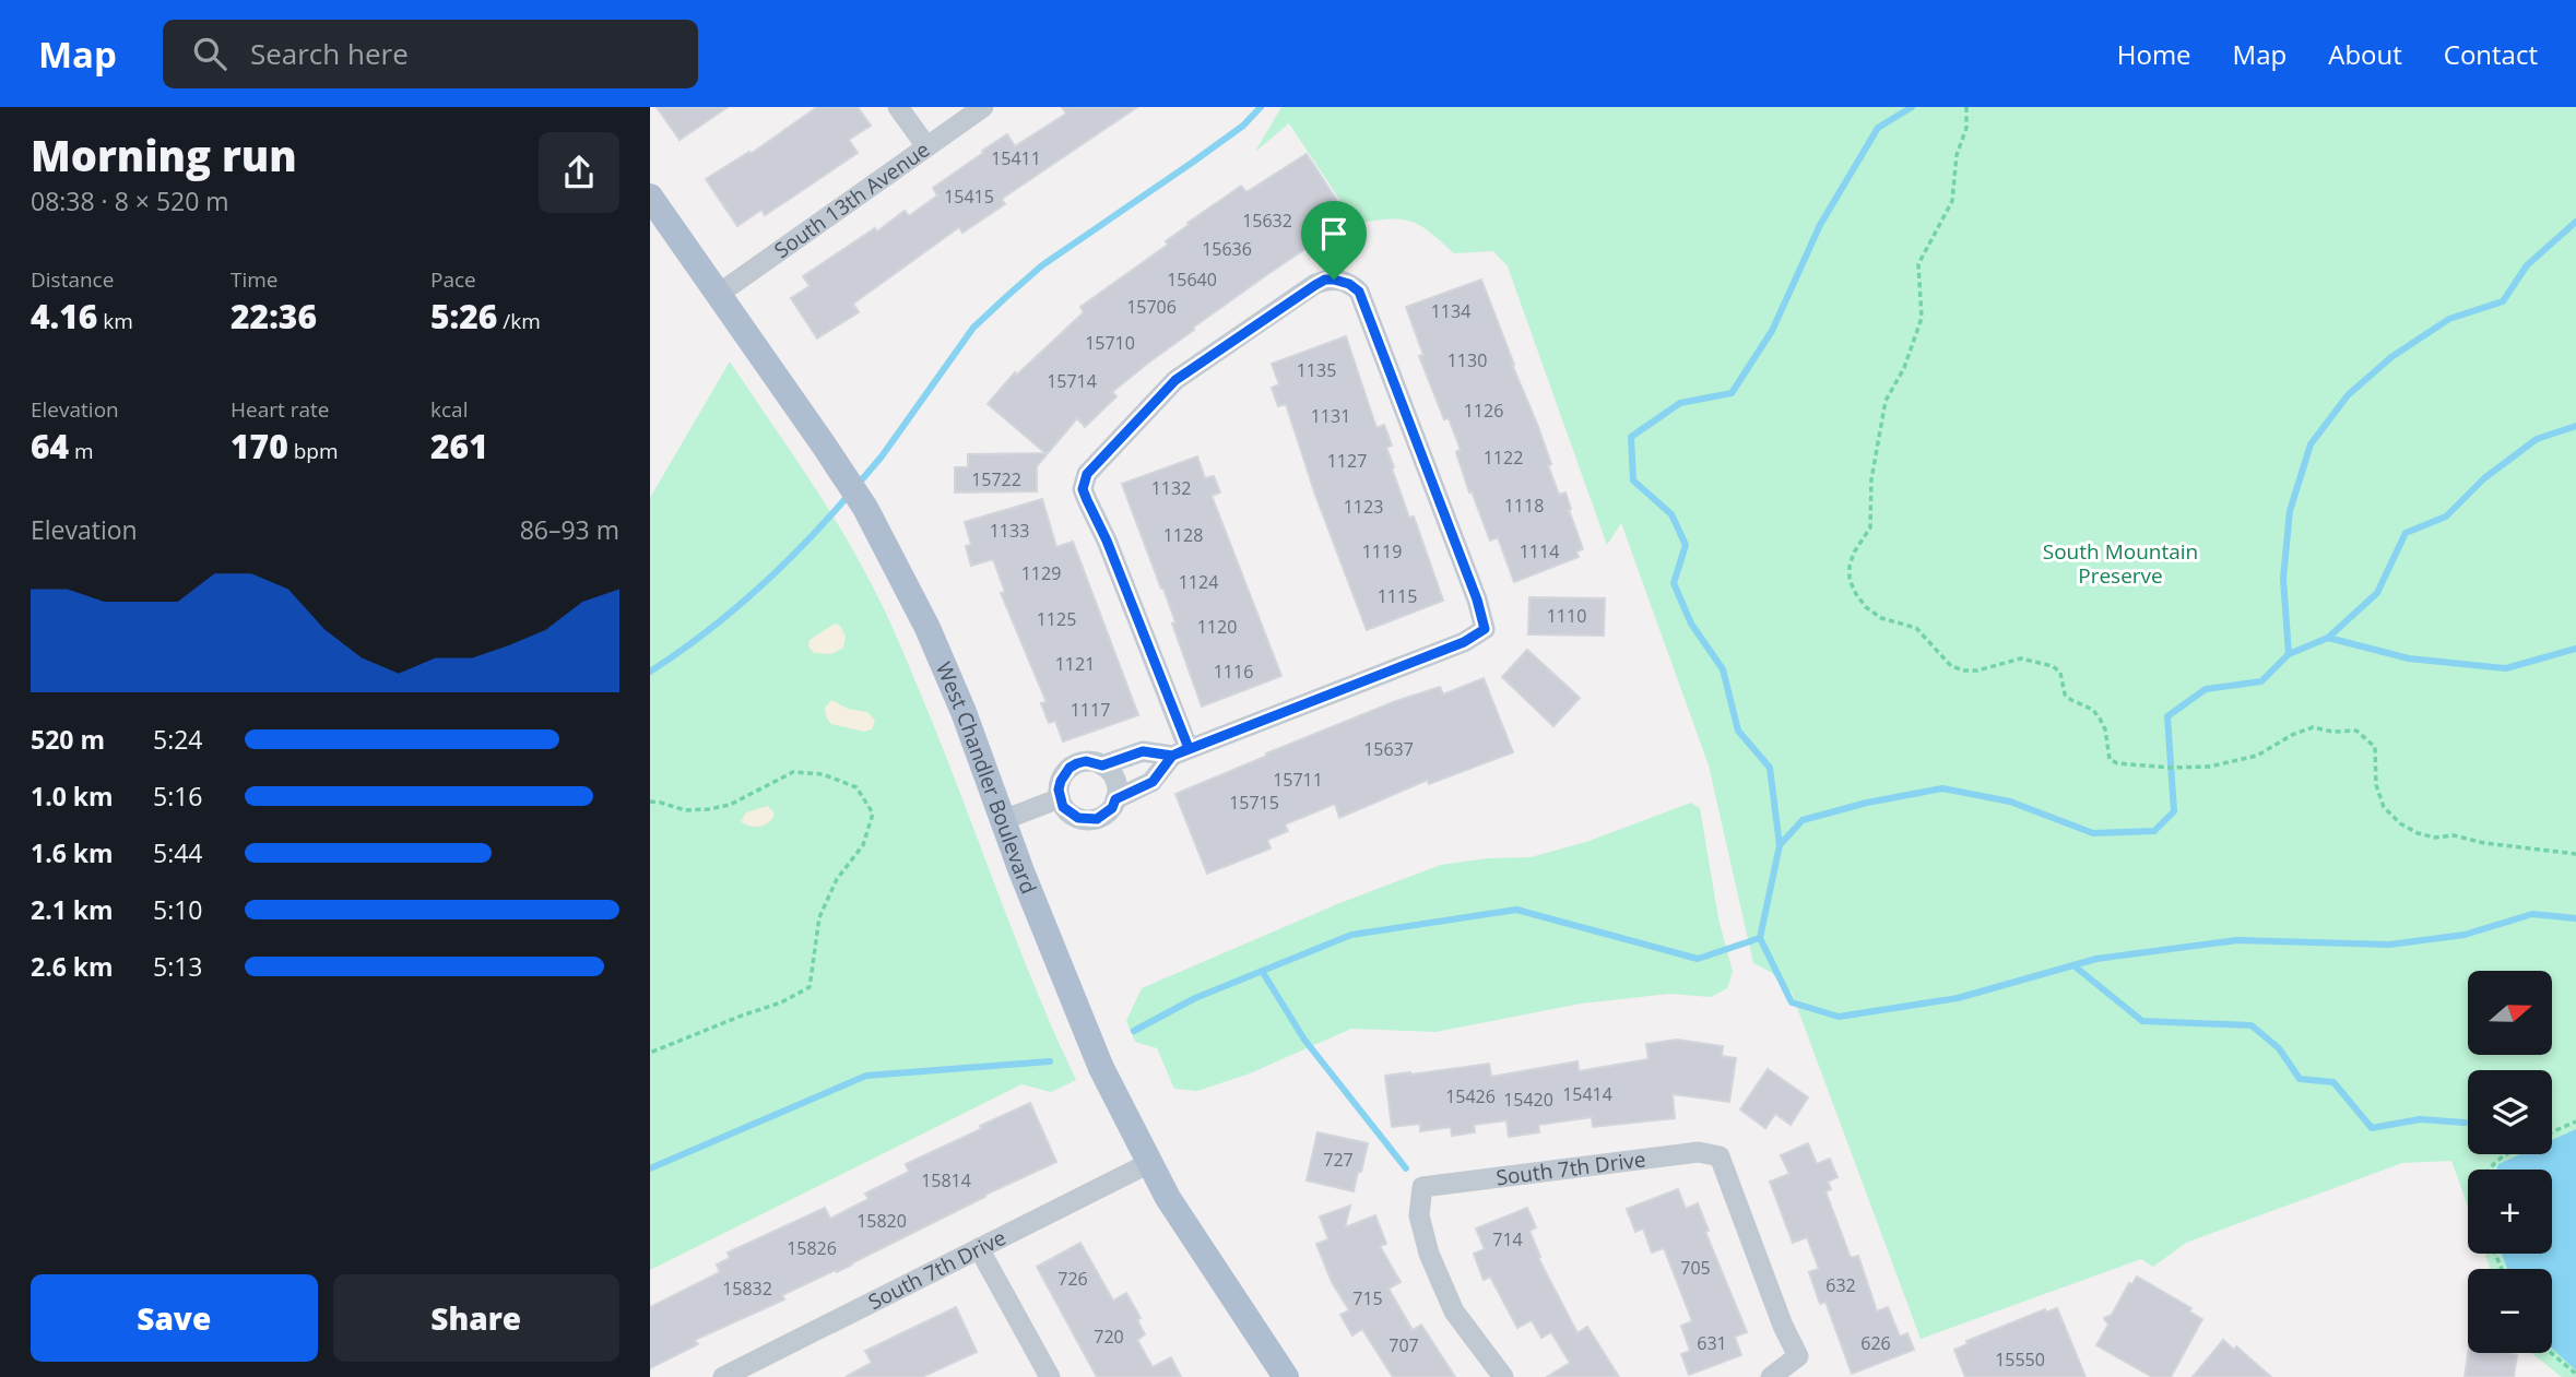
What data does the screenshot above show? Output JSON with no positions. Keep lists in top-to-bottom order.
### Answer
{
  "streets": {
    "main road": ["West Chandler Boulevard"],
    "street": ["South 13th Avenue", "South 7th Drive"]
  },
  "crossings": [
    ["South 13th Avenue", "West Chandler Boulevard"],
    ["West Chandler Boulevard", "South 7th Drive"]
  ],
  "parks": ["South Mountain Preserve"],
  "house_numbers": [
    "15411",
    "15415",
    "15632",
    "15636",
    "15640",
    "15706",
    "1134",
    "15710",
    "1130",
    "1135",
    "15714",
    "1126",
    "1131",
    "1122",
    "1127",
    "15722",
    "1132",
    "1118",
    "1123",
    "1133",
    "1128",
    "1119",
    "1114",
    "1129",
    "1124",
    "1115",
    "1110",
    "1125",
    "1120",
    "1121",
    "1116",
    "1117",
    "15637",
    "15711",
    "15715",
    "15414",
    "15426",
    "15420",
    "727",
    "15814",
    "15820",
    "714",
    "15826",
    "705",
    "726",
    "632",
    "15832",
    "715",
    "720",
    "631",
    "626",
    "707",
    "15550"
  ],
  "north": "right",
  "page": {
    "header": "Map",
    "search": "Search here",
    "nav": [
      "Home",
      "Map",
      "About",
      "Contact"
    ],
    "heading": ["Morning run", "08:38 · 8 × 520 m"],
    "stats": [
      ["Distance", "4.16 km"],
      ["Time", "22:36"],
      ["Pace", "5:26 /km"],
      ["Elevation", "64 m"],
      ["Heart rate", "170 bpm"],
      ["kcal", "261"]
    ],
    "chart": ["Elevation", "86–93 m"],
    "list": [
      {
        "name": "520 m",
        "note": "5:24"
      },
      {
        "name": "1.0 km",
        "note": "5:16"
      },
      {
        "name": "1.6 km",
        "note": "5:44"
      },
      {
        "name": "2.1 km",
        "note": "5:10"
      },
      {
        "name": "2.6 km",
        "note": "5:13"
      }
    ],
    "map_buttons": ["+", "−"],
    "buttons": ["Save", "Share"]
  }
}
